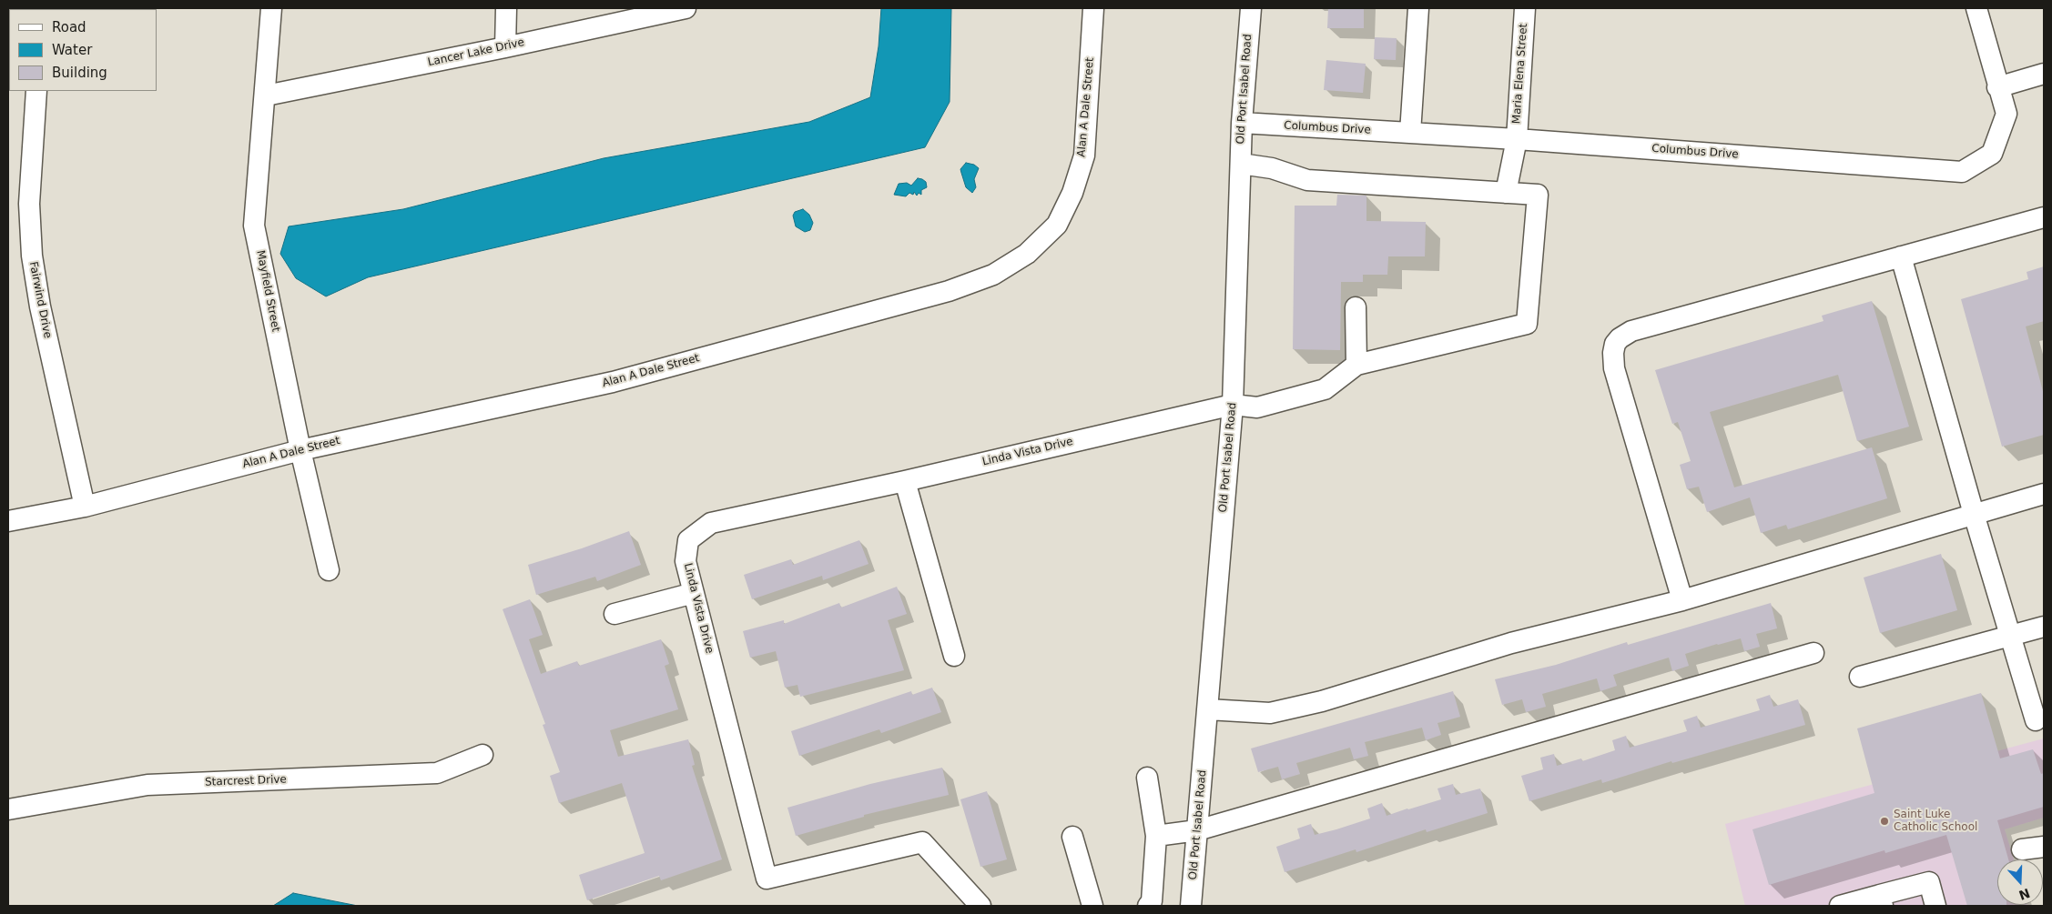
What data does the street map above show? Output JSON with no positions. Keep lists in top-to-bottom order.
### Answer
{
  "streets": {
    "street": [
      "Lancer Lake Drive",
      "Maria Elena Street",
      "Old Port Isabel Road",
      "Alan A Dale Street",
      "Columbus Drive",
      "Mayfield Street",
      "Fairwind Drive",
      "Linda Vista Drive",
      "Starcrest Drive"
    ]
  },
  "crossings": [
    ["Lancer Lake Drive", "Mayfield Street"],
    ["Maria Elena Street", "Columbus Drive"],
    ["Old Port Isabel Road", "Columbus Drive"],
    ["Old Port Isabel Road", "Linda Vista Drive"],
    ["Alan A Dale Street", "Mayfield Street"],
    ["Alan A Dale Street", "Fairwind Drive"]
  ],
  "places": ["Saint Luke Catholic School"],
  "legend": ["Road", "Water", "Building"],
  "north": "bottom"
}
